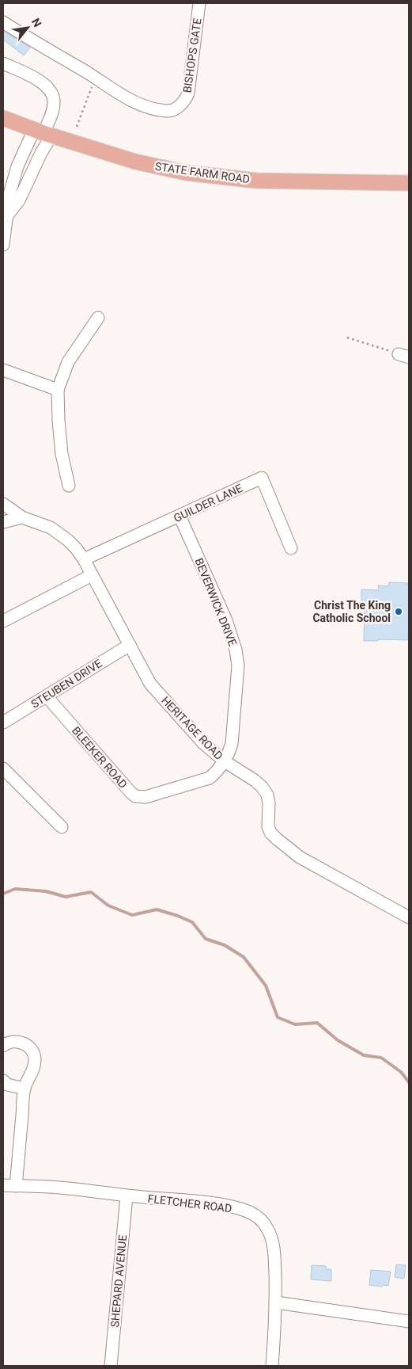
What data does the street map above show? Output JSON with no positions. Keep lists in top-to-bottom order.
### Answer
{
  "streets": {
    "main road": ["STATE FARM ROAD"],
    "street": [
      "BISHOPS GATE",
      "GUILDER LANE",
      "BEVERWICK DRIVE",
      "STEUBEN DRIVE",
      "HERITAGE ROAD",
      "BLEEKER ROAD",
      "FLETCHER ROAD",
      "SHEPARD AVENUE"
    ]
  },
  "crossings": [
    ["GUILDER LANE", "BEVERWICK DRIVE"],
    ["GUILDER LANE", "HERITAGE ROAD"],
    ["BEVERWICK DRIVE", "HERITAGE ROAD"],
    ["BEVERWICK DRIVE", "BLEEKER ROAD"],
    ["STEUBEN DRIVE", "HERITAGE ROAD"],
    ["STEUBEN DRIVE", "BLEEKER ROAD"],
    ["HERITAGE ROAD", "BLEEKER ROAD"],
    ["FLETCHER ROAD", "SHEPARD AVENUE"]
  ],
  "places": ["Christ The King Catholic School"],
  "north": "top right"
}
